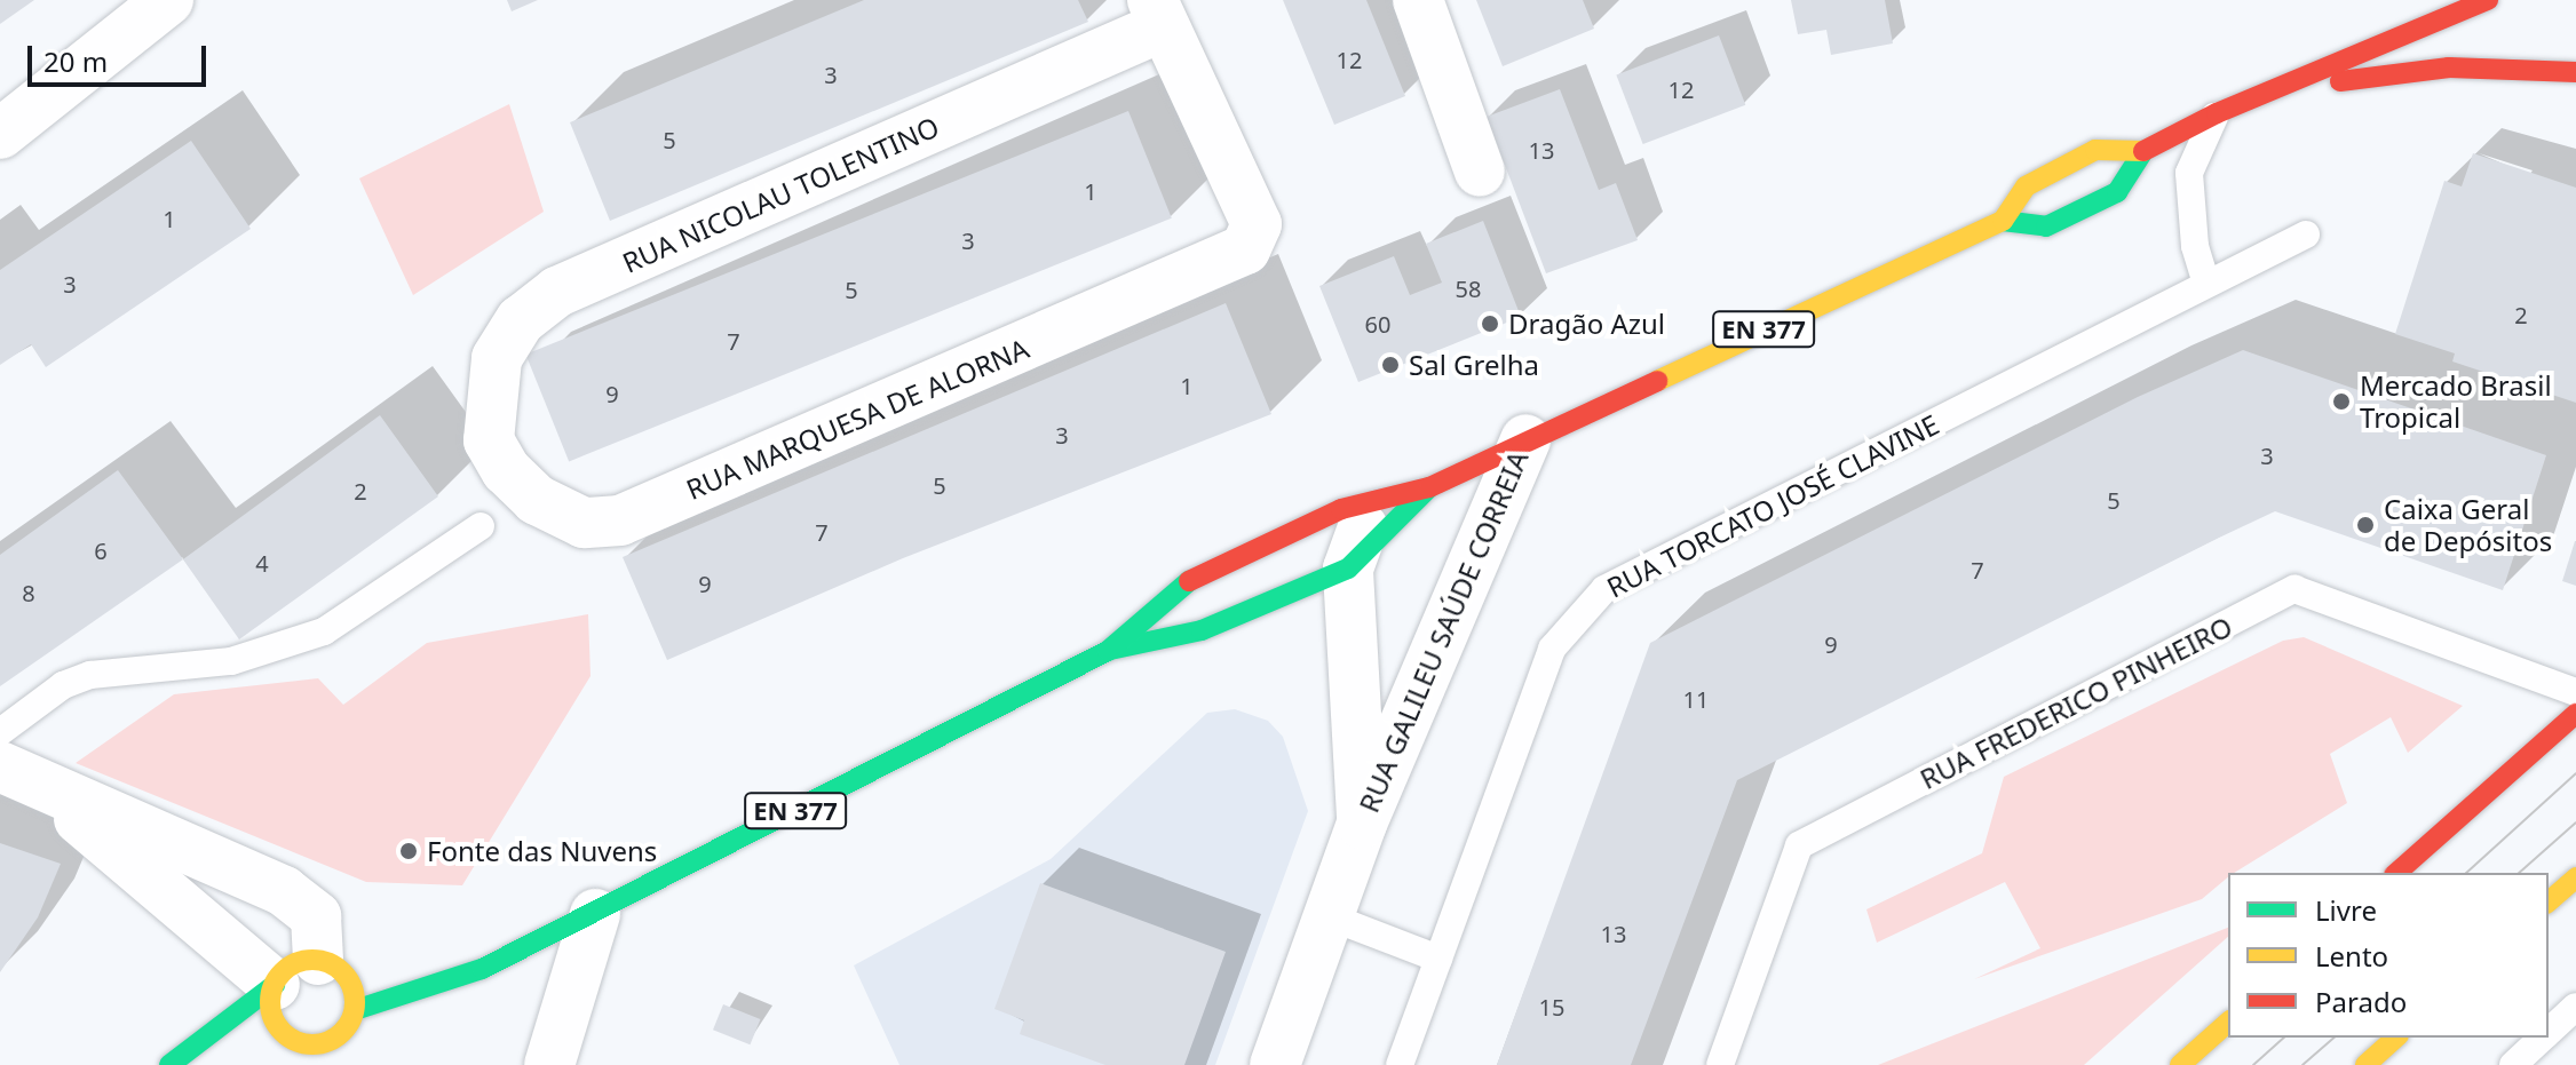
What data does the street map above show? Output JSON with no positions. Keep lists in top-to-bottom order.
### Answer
{
  "streets": {
    "main road": ["EN 377"],
    "street": ["RUA NICOLAU TOLENTINO", "RUA MARQUESA DE ALORNA", "RUA GALILEU SAÚDE CORREIA"],
    "lane": ["RUA TORCATO JOSÉ CLAVINE", "RUA FREDERICO PINHEIRO"]
  },
  "crossings": [
    ["RUA NICOLAU TOLENTINO", "RUA MARQUESA DE ALORNA"],
    ["EN 377", "RUA GALILEU SAÚDE CORREIA"]
  ],
  "places": [
    "Dragão Azul",
    "Sal Grelha",
    "Mercado Brasil Tropical",
    "Caixa Geral de Depósitos",
    "Fonte das Nuvens"
  ],
  "house_numbers": [
    "12",
    "3",
    "12",
    "5",
    "13",
    "1",
    "1",
    "3",
    "3",
    "58",
    "5",
    "2",
    "60",
    "7",
    "1",
    "9",
    "3",
    "3",
    "5",
    "2",
    "5",
    "7",
    "6",
    "4",
    "7",
    "9",
    "8",
    "9",
    "11",
    "13",
    "15"
  ],
  "legend": ["Livre", "Lento", "Parado"],
  "scale_bar": "20 m"
}
